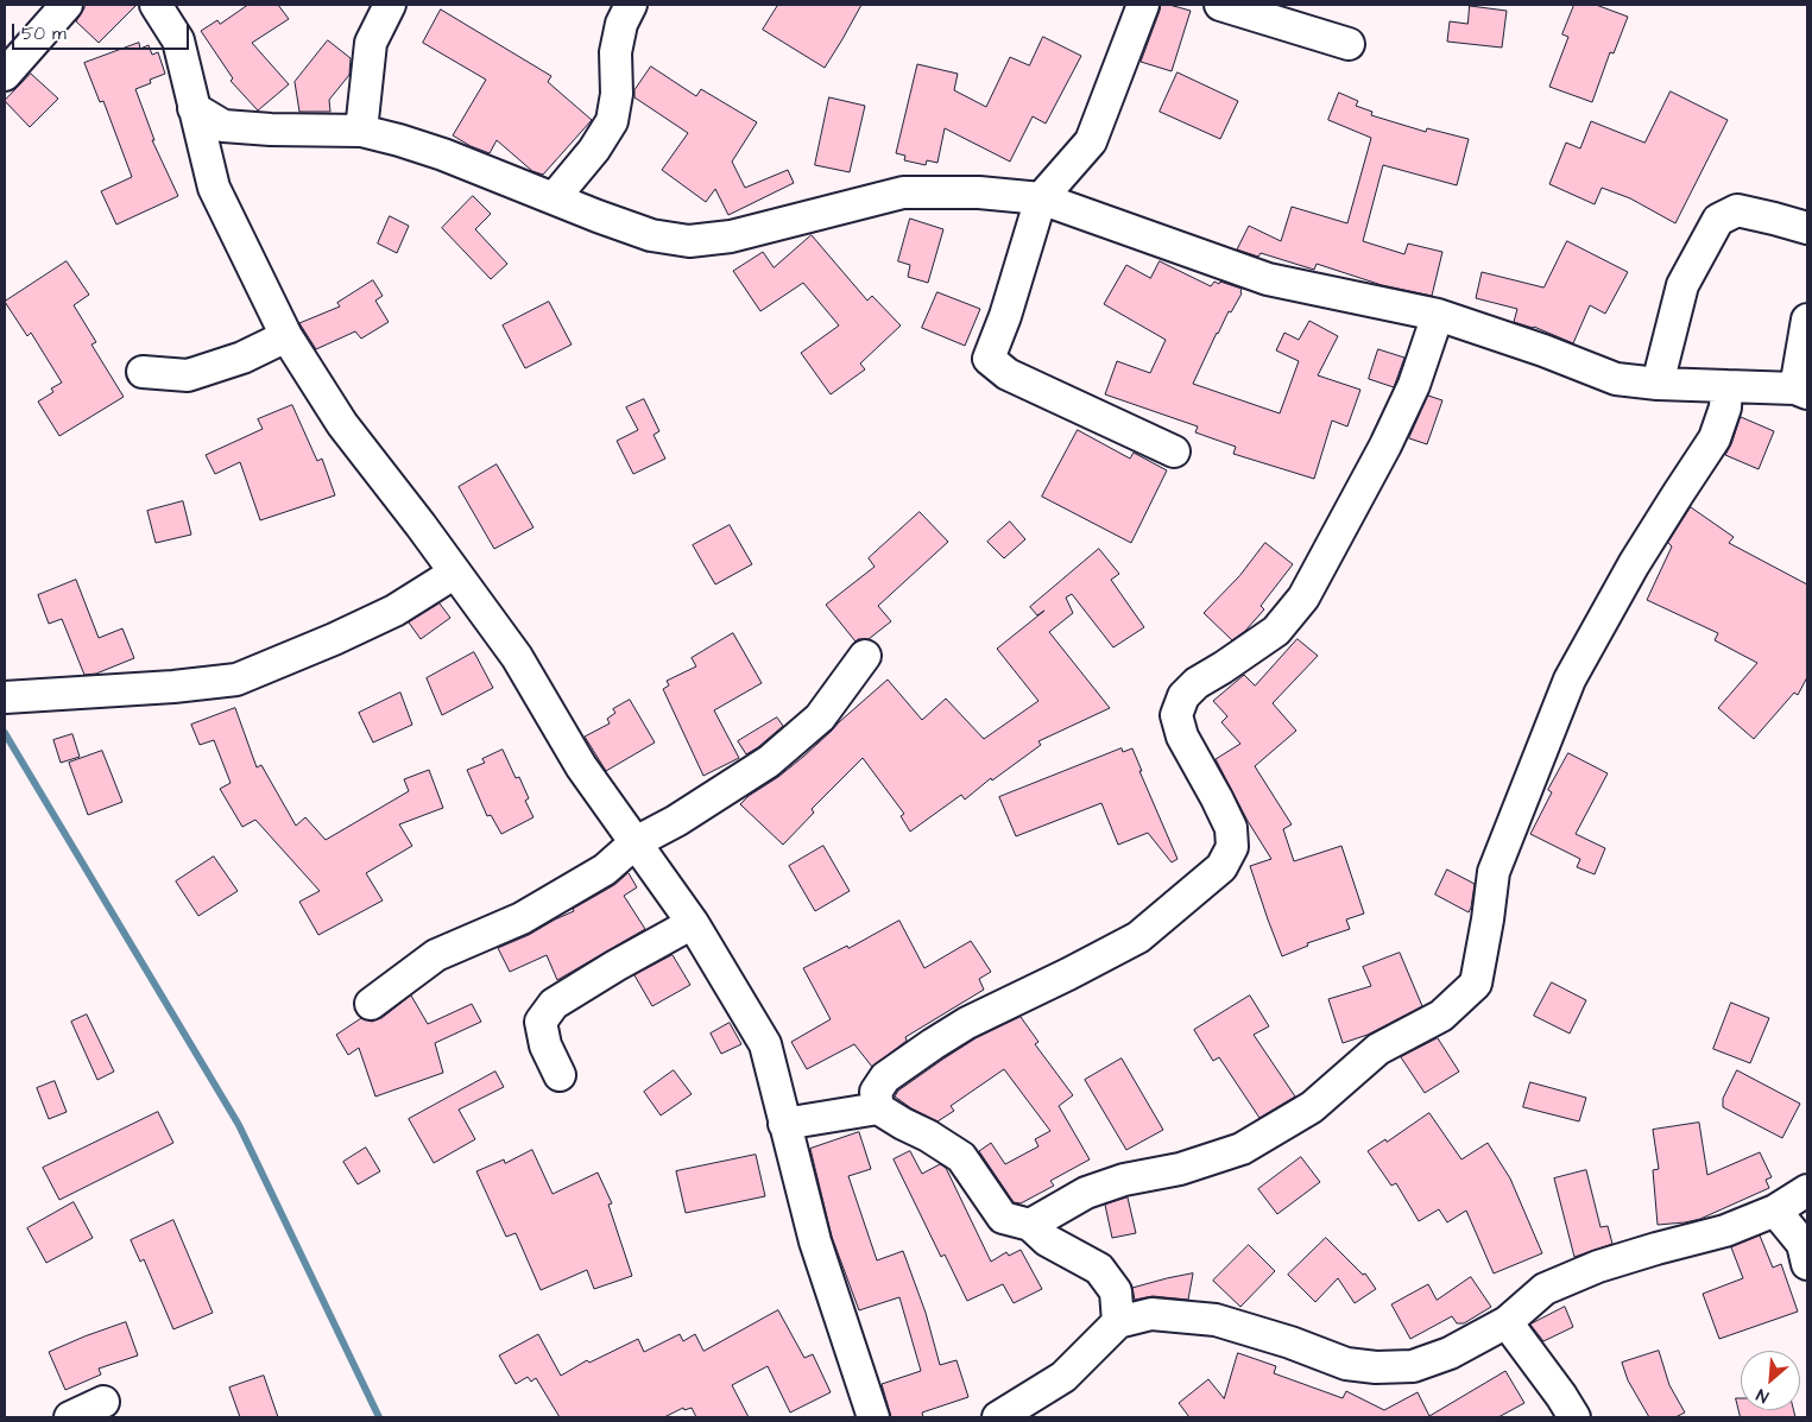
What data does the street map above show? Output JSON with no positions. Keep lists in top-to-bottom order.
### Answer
{
  "scale_bar": "50 m",
  "north": "bottom left"
}
